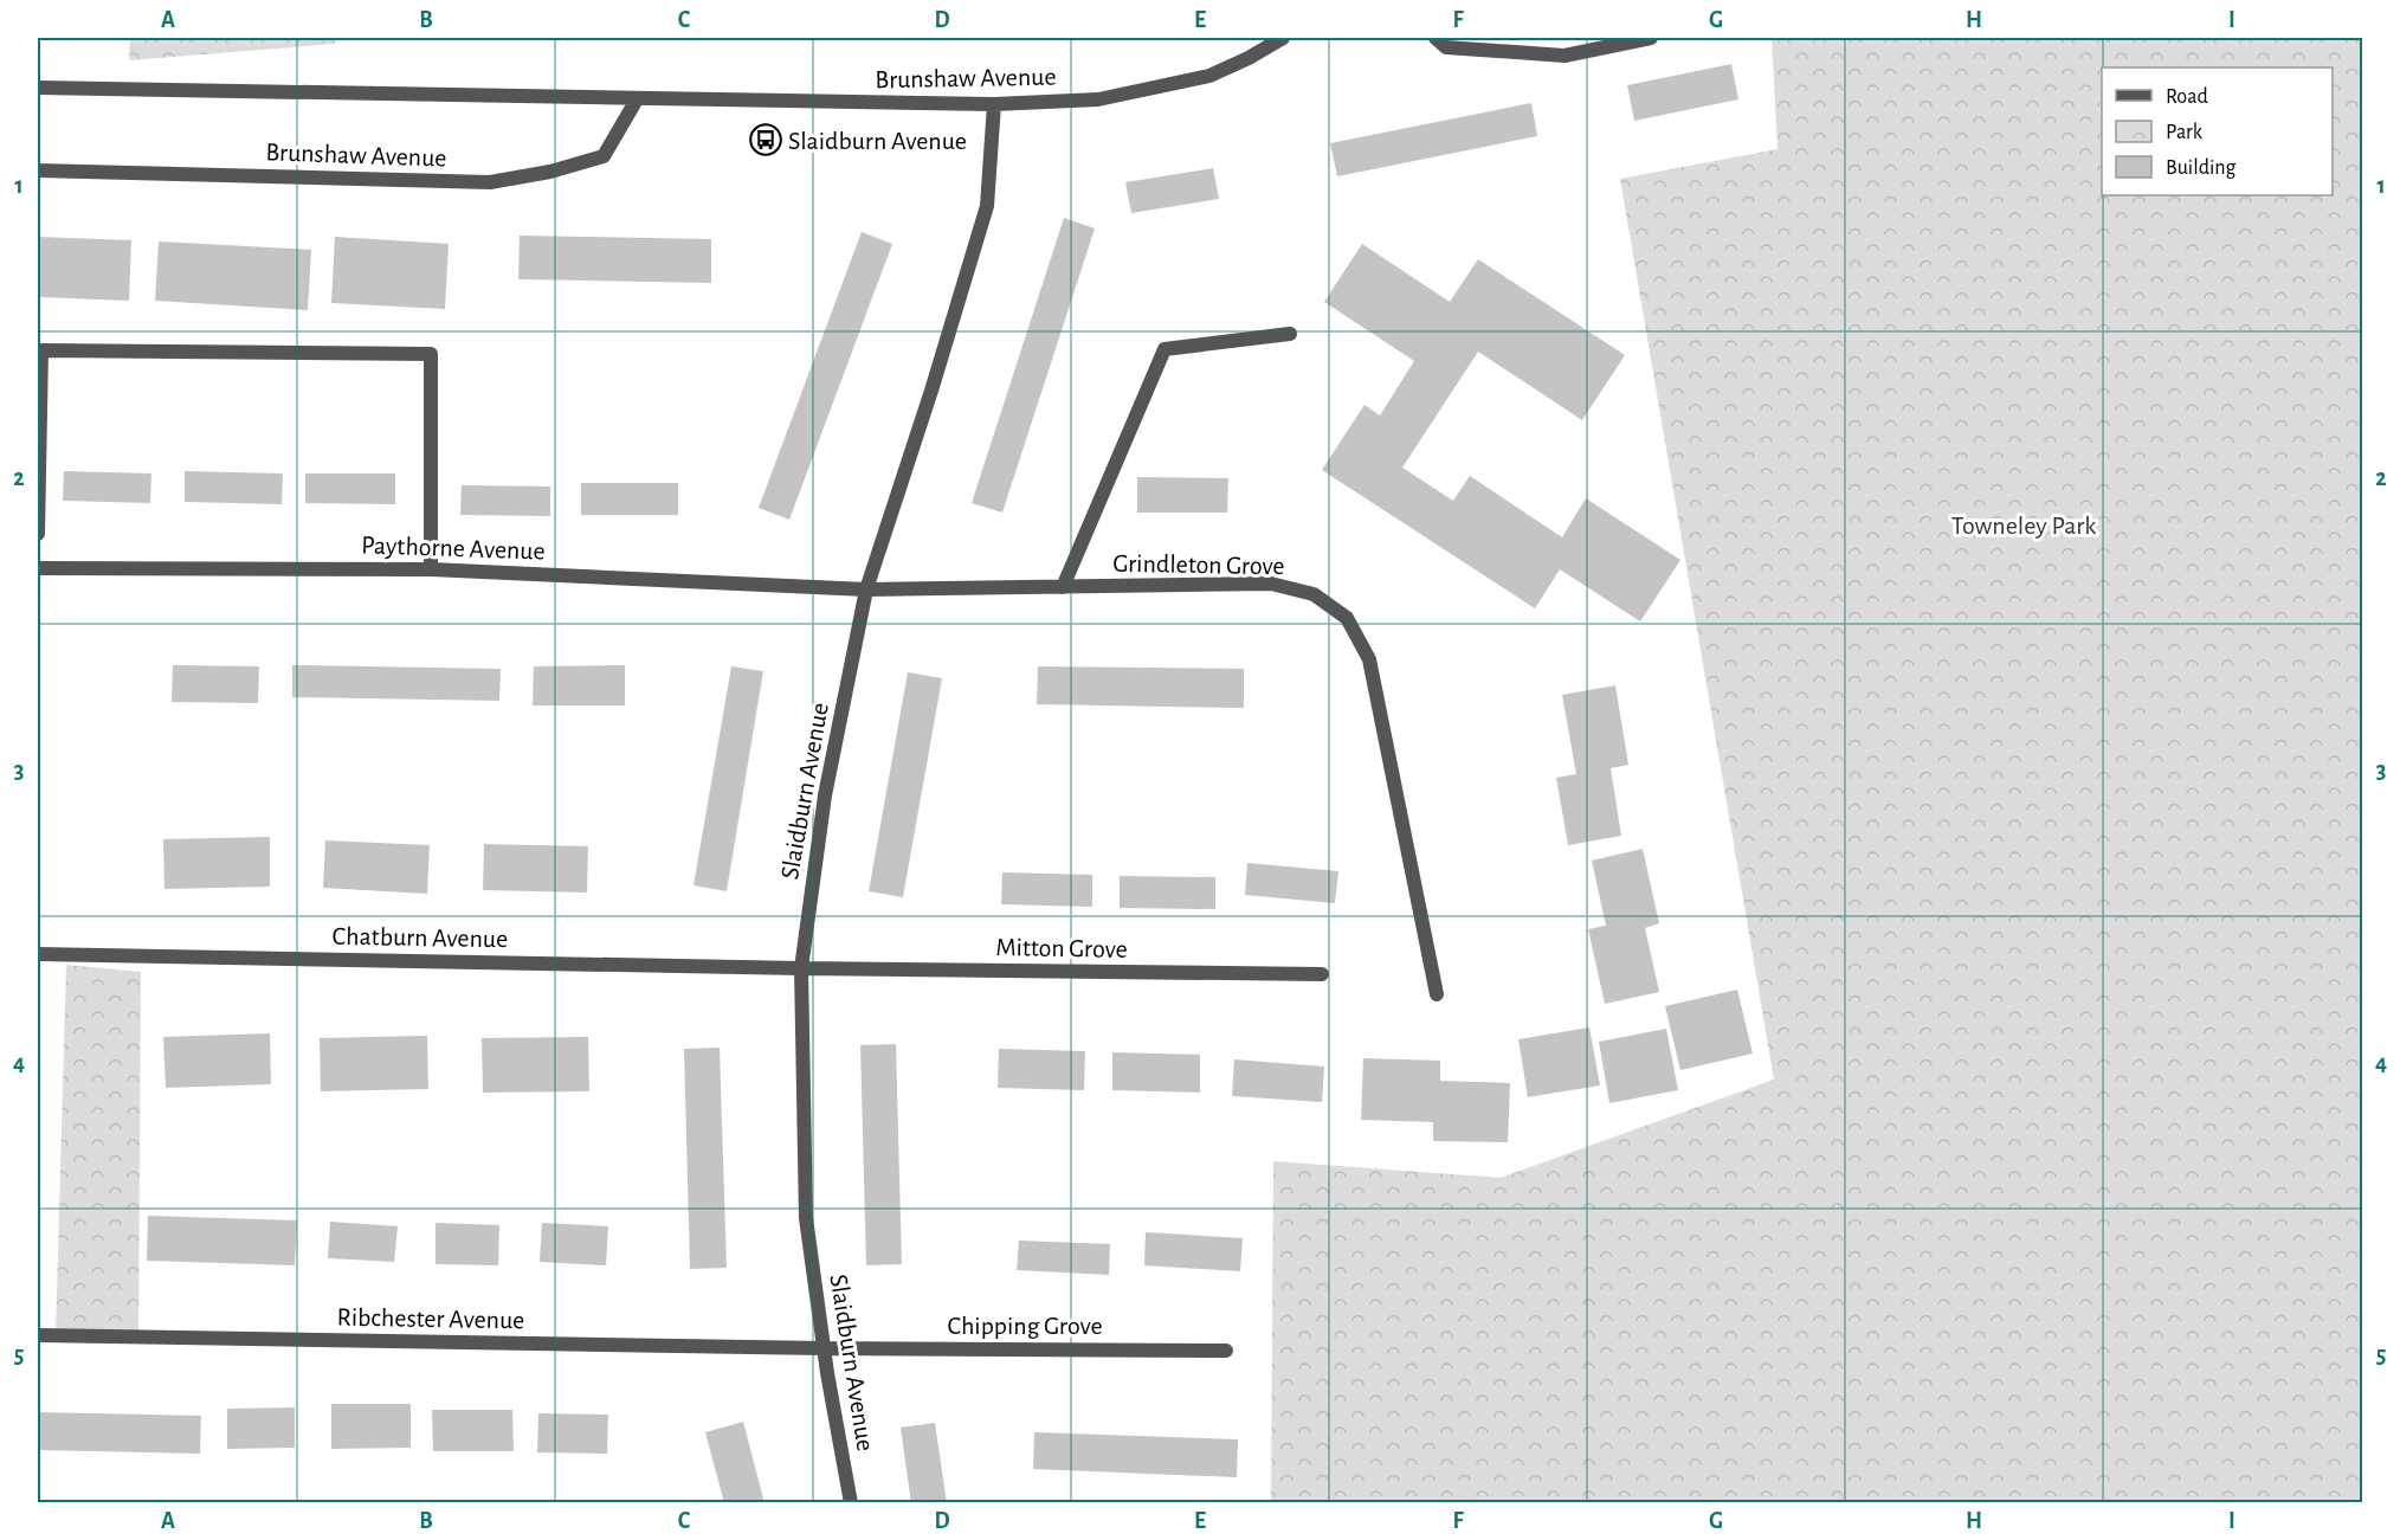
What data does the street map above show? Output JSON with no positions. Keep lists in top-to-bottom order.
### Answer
{
  "streets": {
    "street": [
      "Brunshaw Avenue",
      "Paythorne Avenue",
      "Grindleton Grove",
      "Slaidburn Avenue",
      "Chatburn Avenue",
      "Mitton Grove",
      "Ribchester Avenue",
      "Chipping Grove"
    ]
  },
  "crossings": [
    ["Brunshaw Avenue", "Slaidburn Avenue"],
    ["Paythorne Avenue", "Grindleton Grove"],
    ["Paythorne Avenue", "Slaidburn Avenue"],
    ["Grindleton Grove", "Slaidburn Avenue"],
    ["Slaidburn Avenue", "Chatburn Avenue"],
    ["Slaidburn Avenue", "Mitton Grove"],
    ["Slaidburn Avenue", "Ribchester Avenue"],
    ["Slaidburn Avenue", "Chipping Grove"],
    ["Chatburn Avenue", "Mitton Grove"],
    ["Ribchester Avenue", "Chipping Grove"]
  ],
  "parks": ["Towneley Park"],
  "places": {
    "bus stop": ["Slaidburn Avenue"]
  },
  "legend": ["Road", "Park", "Building"],
  "grid": {
    "columns": [
      "A",
      "B",
      "C",
      "D",
      "E",
      "F",
      "G",
      "H",
      "I"
    ],
    "rows": [
      "1",
      "2",
      "3",
      "4",
      "5"
    ]
  }
}
